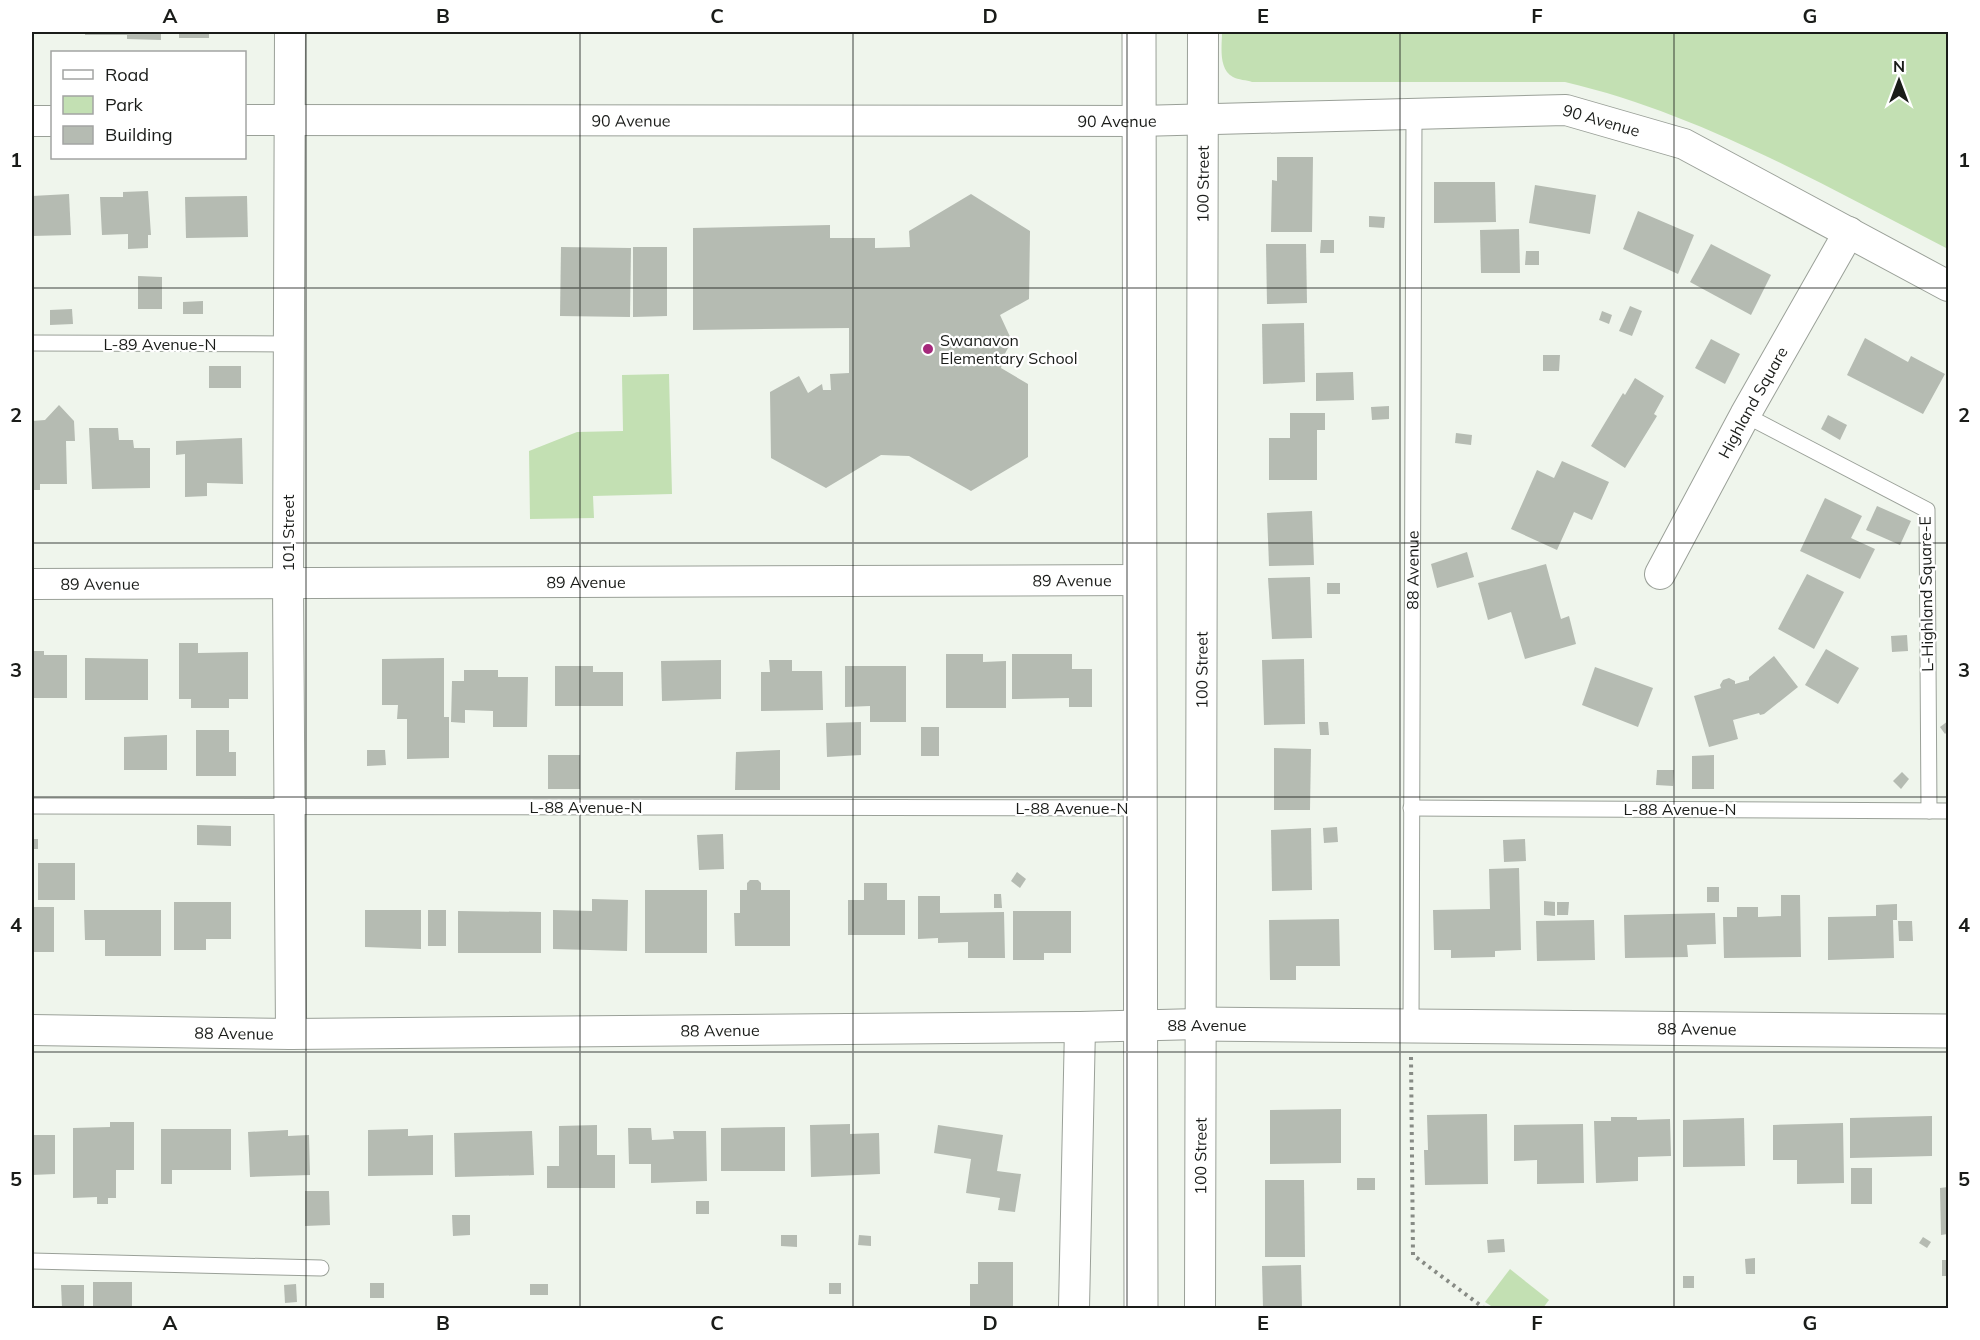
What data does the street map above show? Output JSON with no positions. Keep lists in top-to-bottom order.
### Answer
{
  "streets": {
    "main road": ["88 Avenue"],
    "street": [
      "90 Avenue",
      "100 Street",
      "Highland Square",
      "101 Street",
      "89 Avenue"
    ],
    "lane": ["L-89 Avenue-N", "L-Highland Square-E", "L-88 Avenue-N"]
  },
  "crossings": [
    ["90 Avenue", "100 Street"],
    ["90 Avenue", "Highland Square"],
    ["90 Avenue", "101 Street"],
    ["90 Avenue", "88 Avenue"],
    ["100 Street", "88 Avenue"],
    ["L-89 Avenue-N", "101 Street"],
    ["Highland Square", "L-Highland Square-E"],
    ["101 Street", "88 Avenue"],
    ["101 Street", "89 Avenue"],
    ["101 Street", "L-88 Avenue-N"],
    ["88 Avenue", "L-88 Avenue-N"],
    ["L-Highland Square-E", "L-88 Avenue-N"]
  ],
  "places": ["Swanavon Elementary School"],
  "legend": ["Road", "Park", "Building"],
  "north": "top",
  "grid": {
    "columns": [
      "A",
      "B",
      "C",
      "D",
      "E",
      "F",
      "G"
    ],
    "rows": [
      "1",
      "2",
      "3",
      "4",
      "5"
    ]
  }
}
